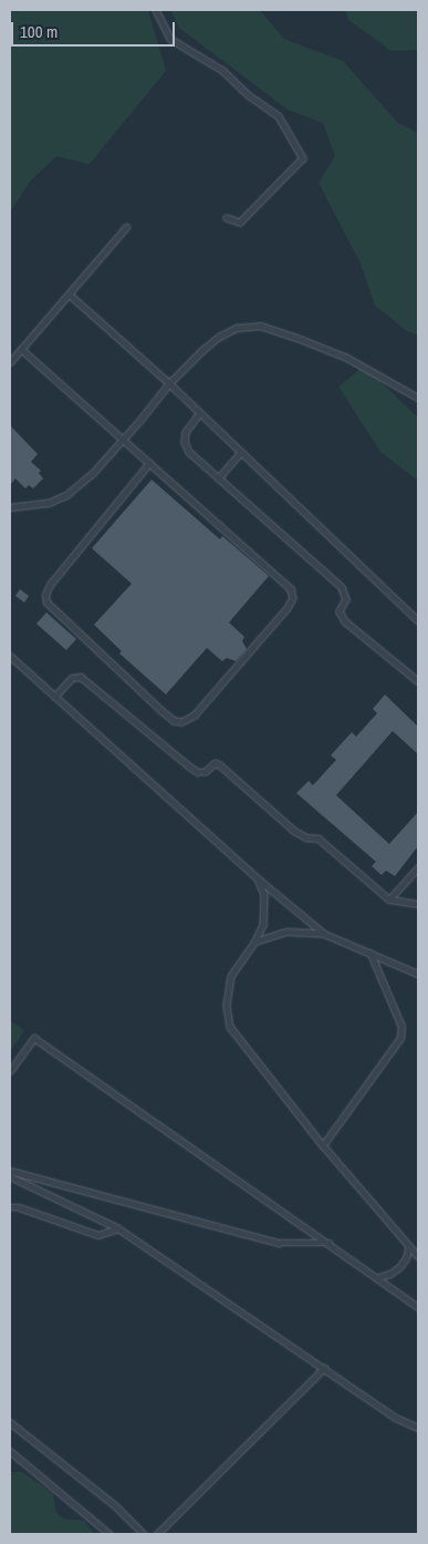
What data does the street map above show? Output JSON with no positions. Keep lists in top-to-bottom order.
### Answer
{
  "scale_bar": "100 m"
}
